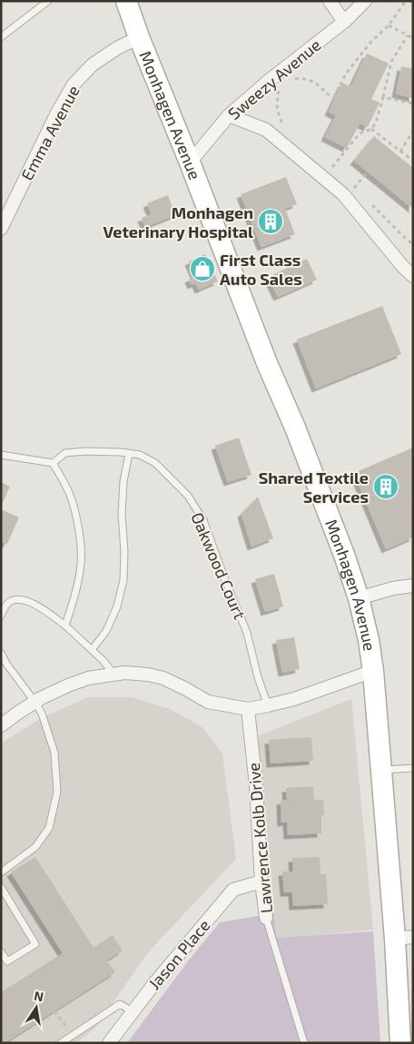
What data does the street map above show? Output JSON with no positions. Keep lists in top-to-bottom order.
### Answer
{
  "streets": {
    "main road": ["Monhagen Avenue"],
    "street": [
      "Sweezy Avenue",
      "Emma Avenue",
      "Lawrence Kolb Drive",
      "Jason Place"
    ],
    "lane": ["Oakwood Court"]
  },
  "crossings": [
    ["Sweezy Avenue", "Monhagen Avenue"],
    ["Monhagen Avenue", "Emma Avenue"],
    ["Lawrence Kolb Drive", "Jason Place"]
  ],
  "places": {
    "building": ["Monhagen Veterinary Hospital", "Shared Textile Services"],
    "shop": ["First Class Auto Sales"]
  },
  "north": "top"
}
